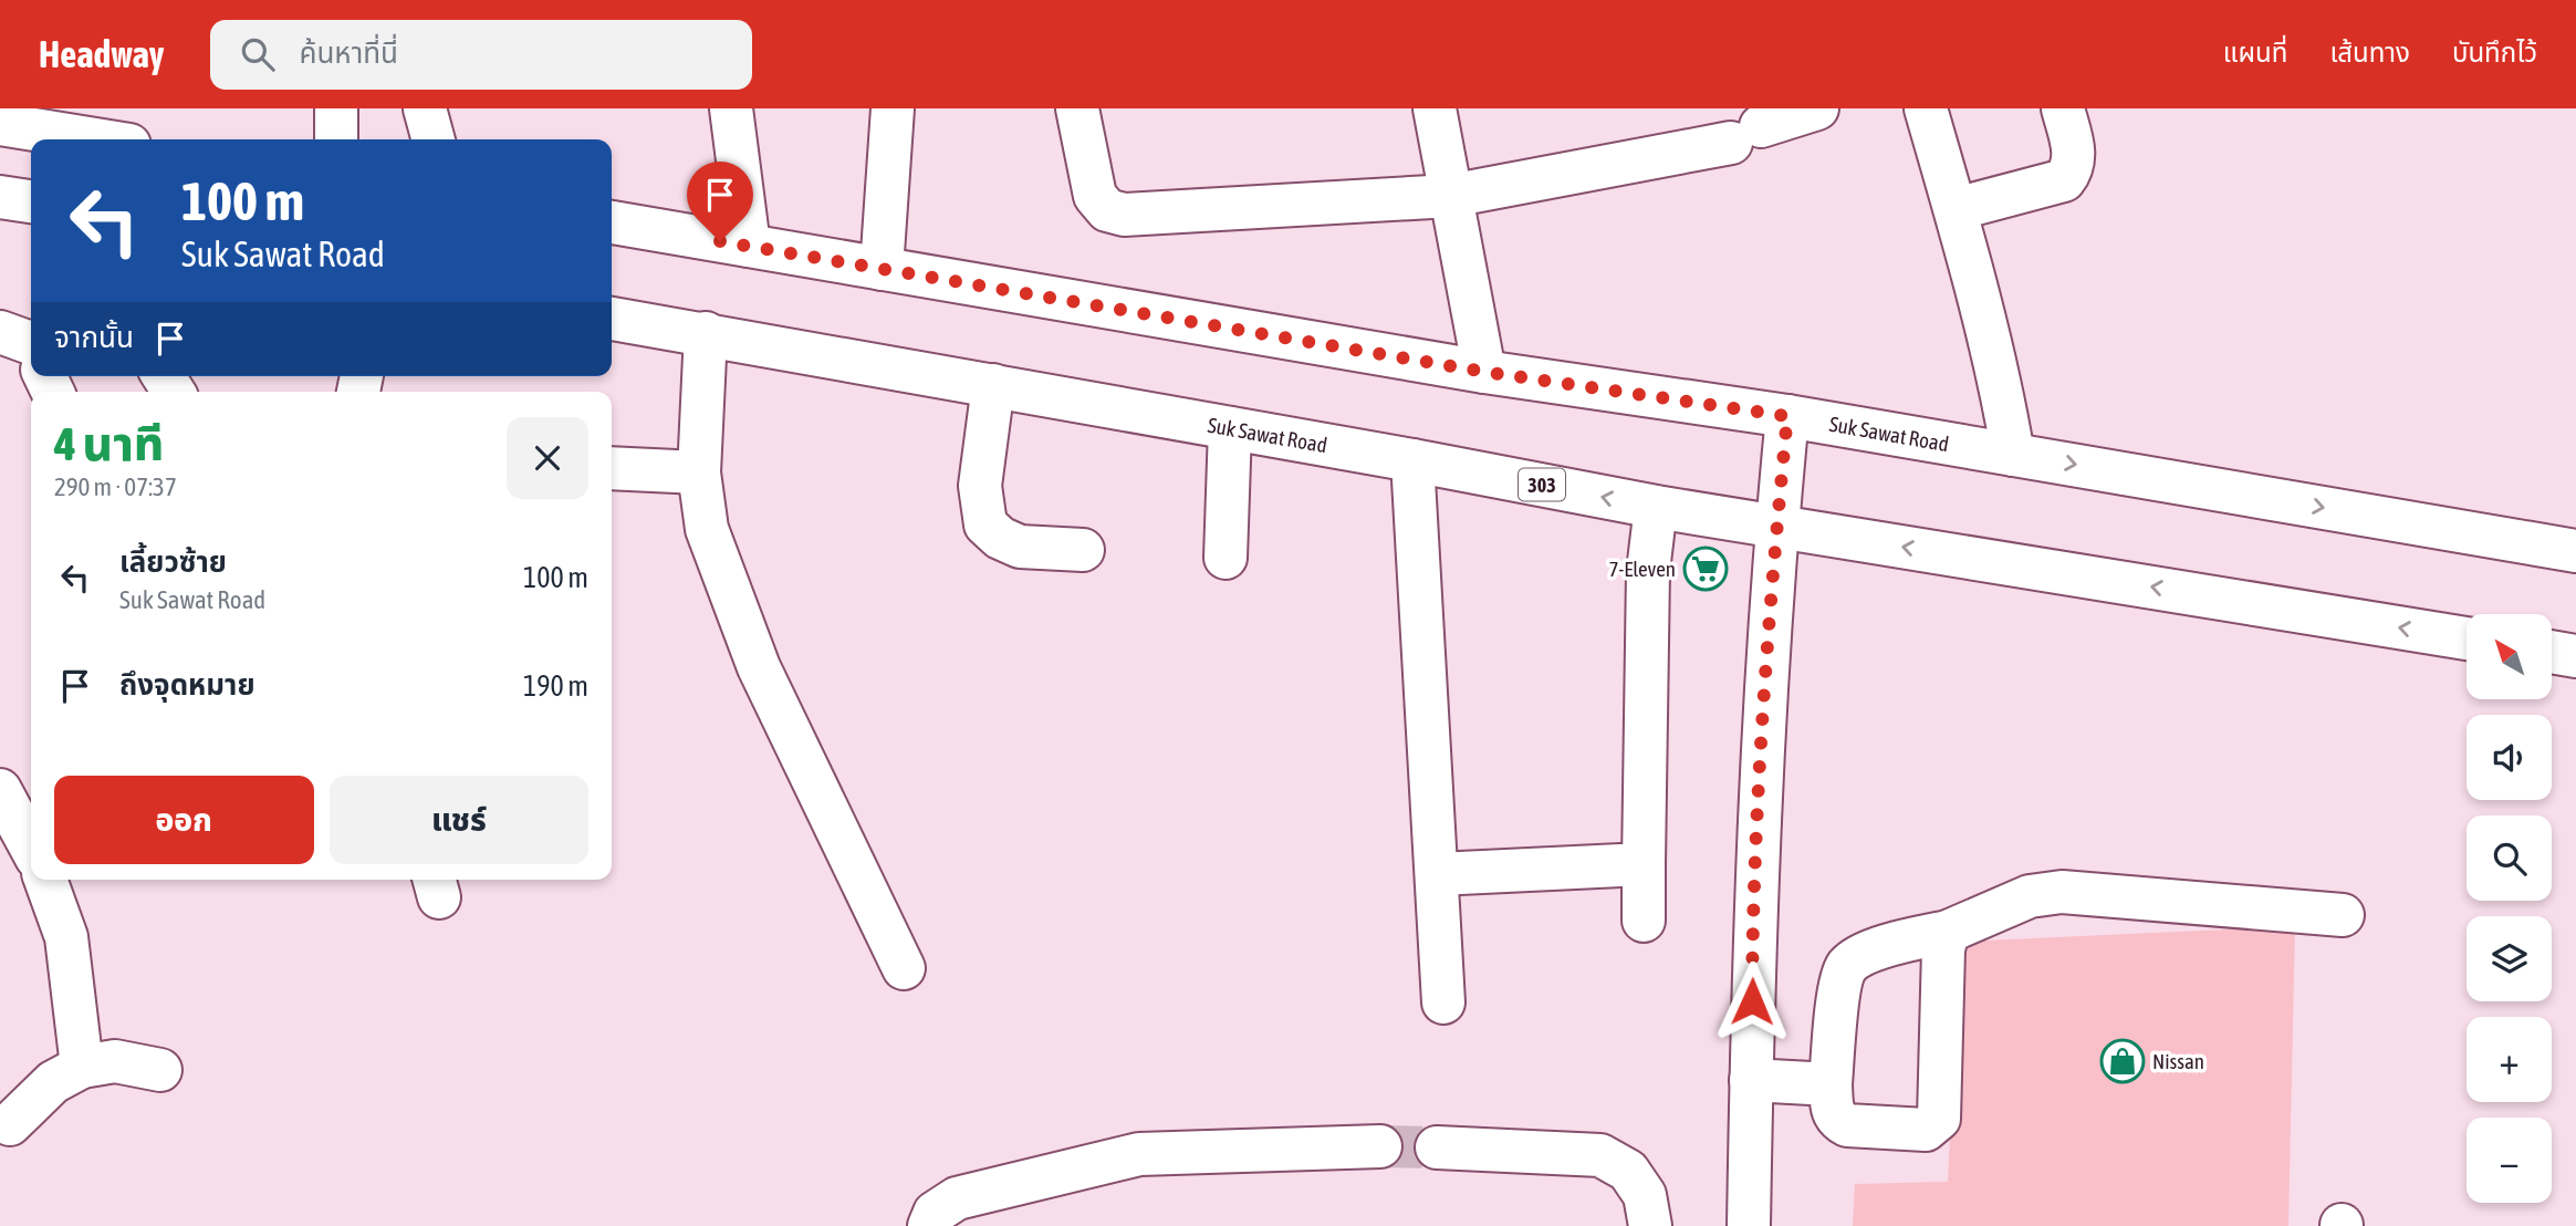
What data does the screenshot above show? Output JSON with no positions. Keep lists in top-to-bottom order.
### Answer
{
  "streets": {
    "main road": ["Suk Sawat Road", "303"]
  },
  "places": {
    "supermarket": ["7-Eleven"],
    "shop": ["Nissan"]
  },
  "north": "top left",
  "page": {
    "header": "Headway",
    "search": "ค้นหาที่นี่",
    "nav": ["แผนที่", "เส้นทาง", "บันทึกไว้"],
    "turn": ["100 m", "Suk Sawat Road"],
    "then": "จากนั้น",
    "heading": ["4 นาที", "290 m · 07:37"],
    "list": [
      {
        "name": "เลี้ยวซ้าย",
        "note": "Suk Sawat Road",
        "value": "100 m"
      },
      {
        "name": "ถึงจุดหมาย",
        "value": "190 m"
      }
    ],
    "map_buttons": ["+", "−"],
    "buttons": ["ออก", "แชร์"]
  }
}
